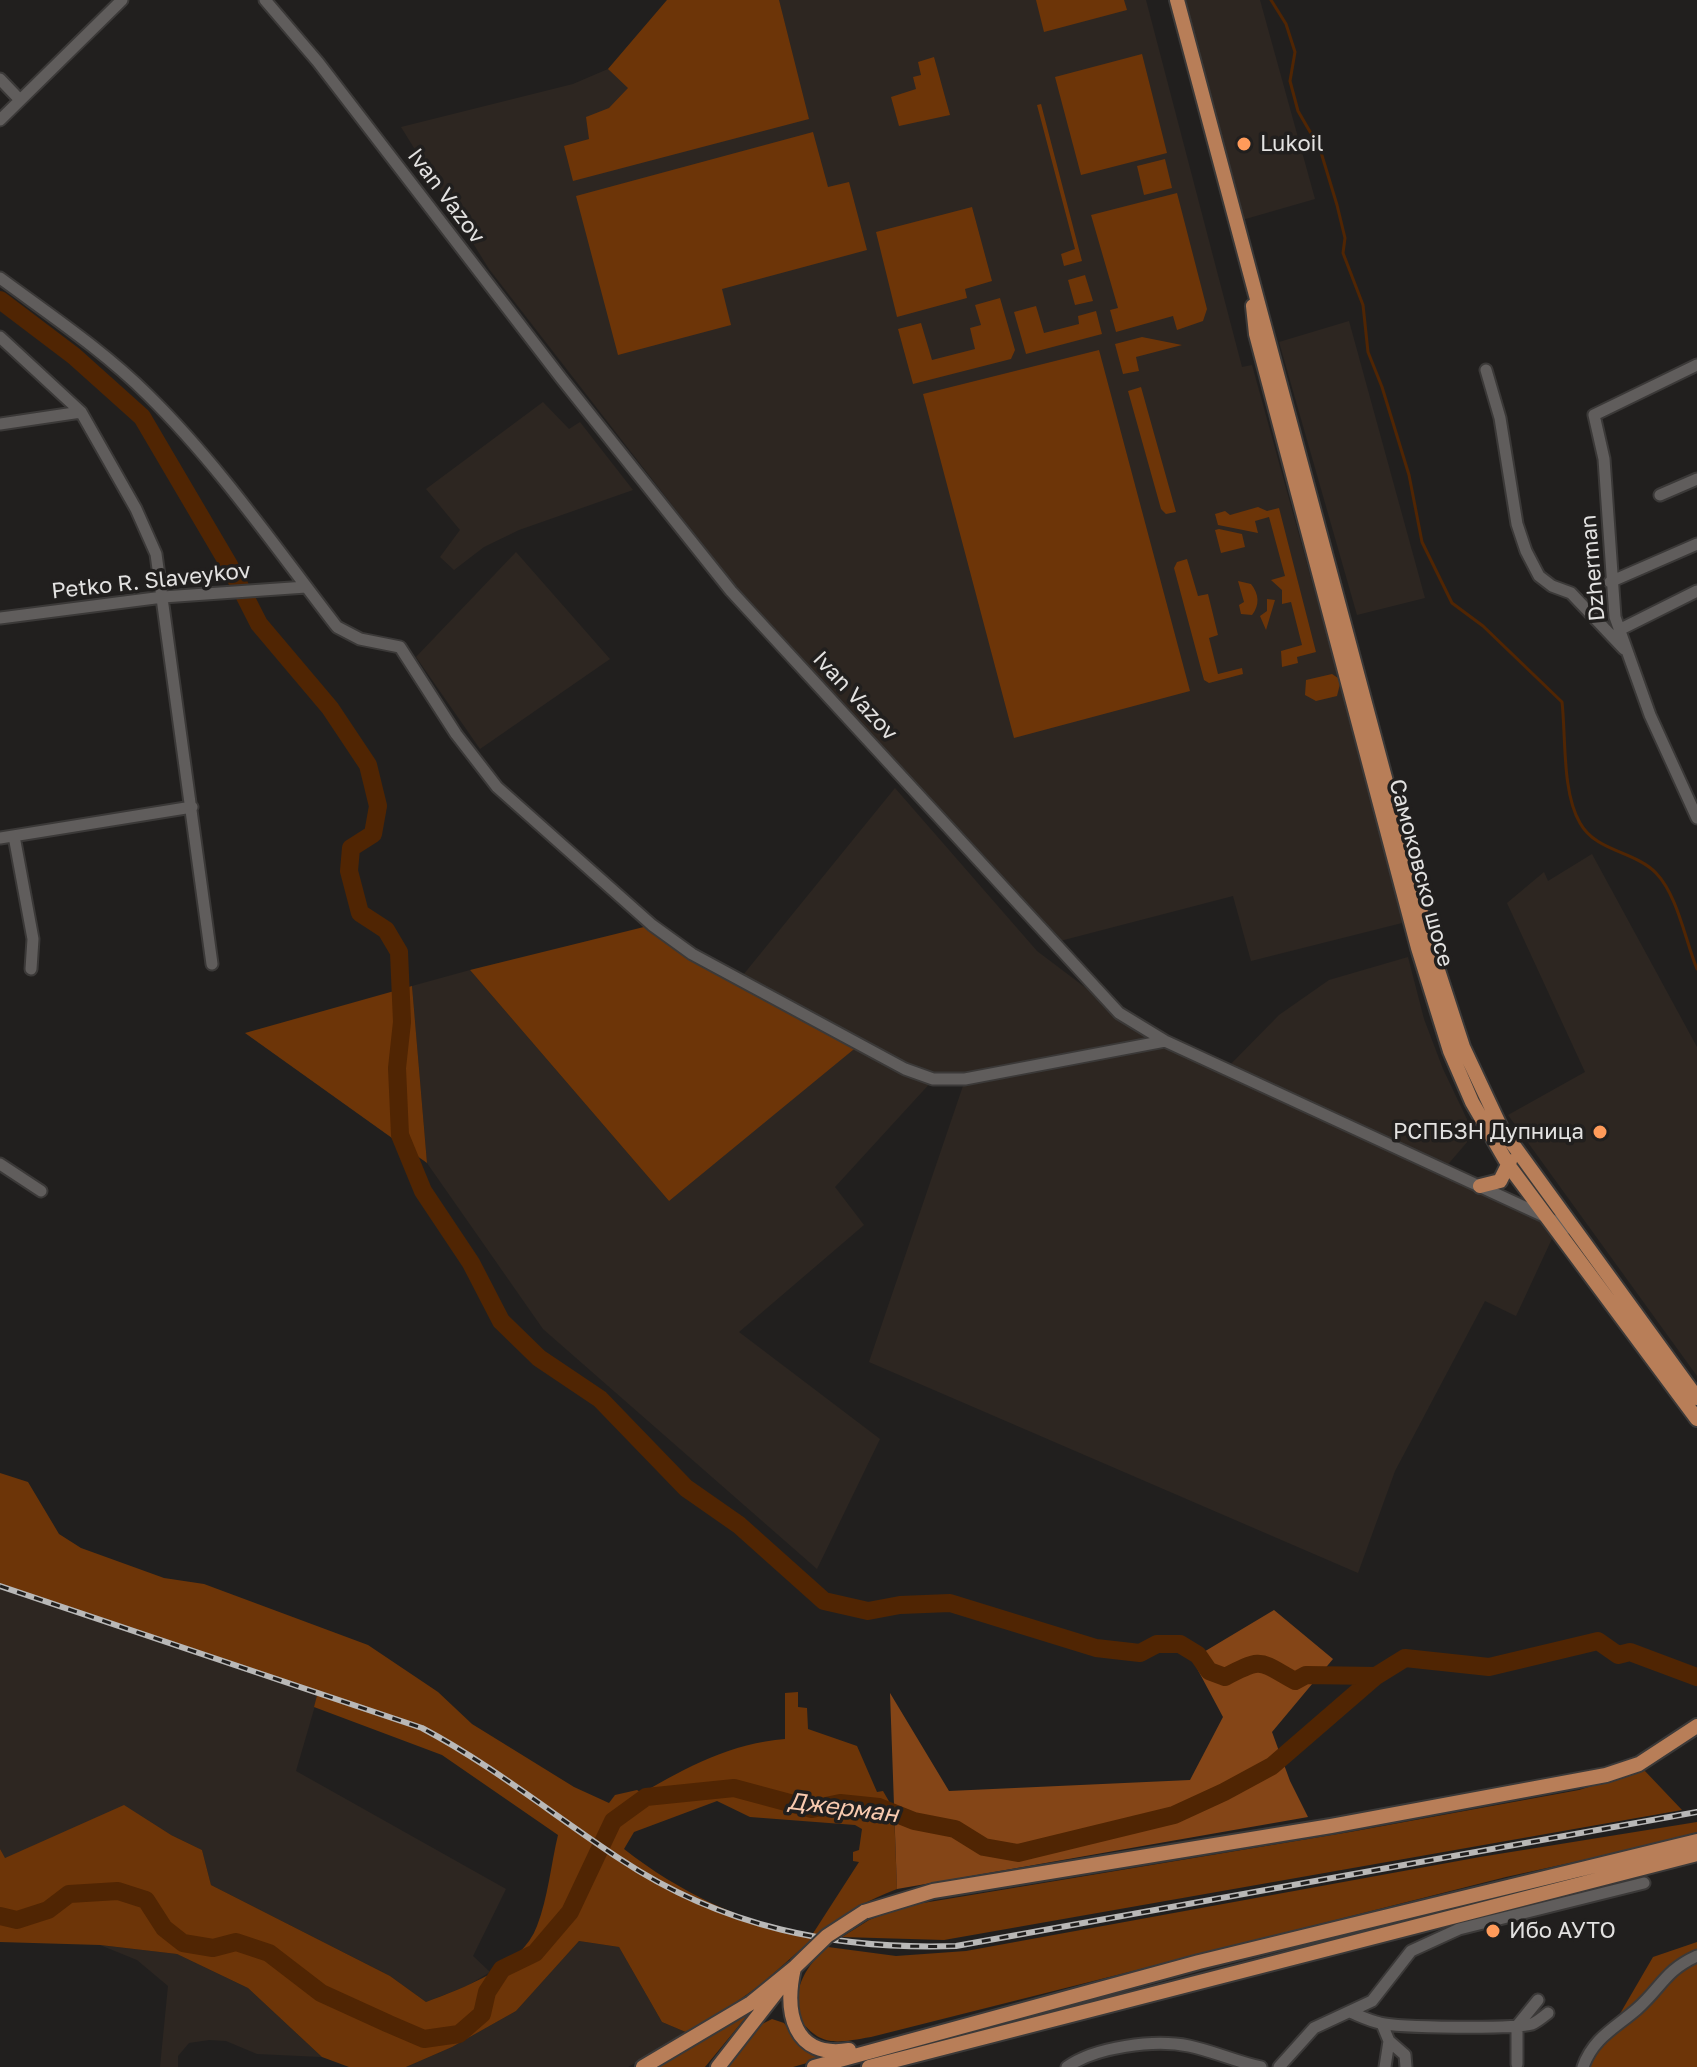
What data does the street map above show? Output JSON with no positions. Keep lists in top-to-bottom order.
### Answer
{
  "streets": {
    "main road": ["Самоковско шосе"],
    "street": ["Ivan Vazov", "Dzherman", "Petko R. Slaveykov"]
  },
  "crossings": [
    ["Ivan Vazov", "Самоковско шосе"]
  ],
  "water": ["Джерман"],
  "places": ["Lukoil", "РСПБЗН Дупница", "Ибо АУТО"]
}
